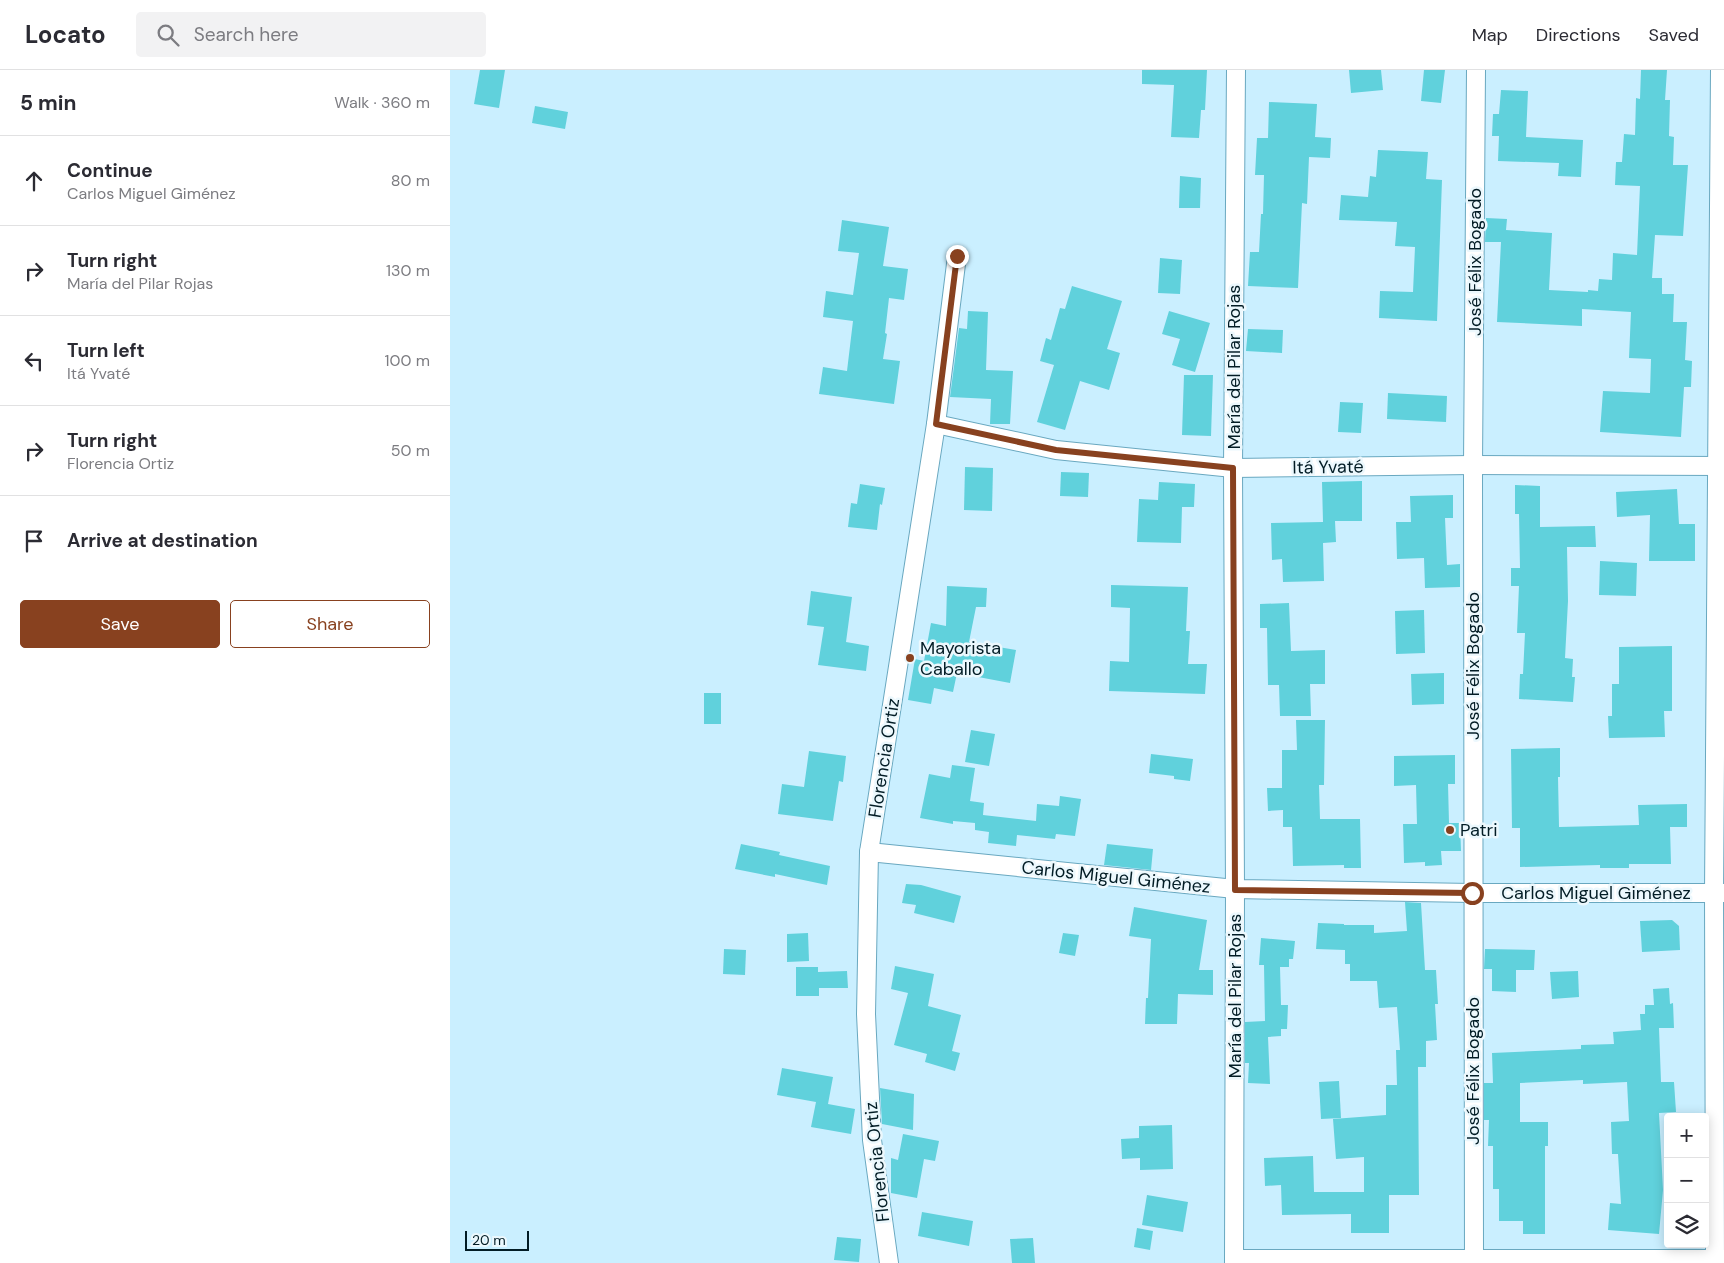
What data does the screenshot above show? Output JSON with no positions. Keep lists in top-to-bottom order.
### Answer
{
  "streets": {
    "street": [
      "José Félix Bogado",
      "María del Pilar Rojas",
      "Itá Yvaté",
      "Florencia Ortiz",
      "Carlos Miguel Giménez"
    ]
  },
  "crossings": [
    ["José Félix Bogado", "Itá Yvaté"],
    ["José Félix Bogado", "Carlos Miguel Giménez"],
    ["María del Pilar Rojas", "Itá Yvaté"],
    ["María del Pilar Rojas", "Carlos Miguel Giménez"],
    ["Itá Yvaté", "Florencia Ortiz"],
    ["Florencia Ortiz", "Carlos Miguel Giménez"]
  ],
  "places": ["Mayorista Caballo", "Patri"],
  "scale_bar": "20 m",
  "page": {
    "header": "Locato",
    "search": "Search here",
    "nav": ["Map", "Directions", "Saved"],
    "heading": ["5 min", "Walk · 360 m"],
    "list": [
      ["Continue", "Carlos Miguel Giménez", "80 m"],
      ["Turn right", "María del Pilar Rojas", "130 m"],
      ["Turn left", "Itá Yvaté", "100 m"],
      ["Turn right", "Florencia Ortiz", "50 m"],
      "Arrive at destination"
    ],
    "buttons": ["Save", "Share"],
    "map_buttons": ["+", "−"],
    "scale": "20 m"
  }
}
